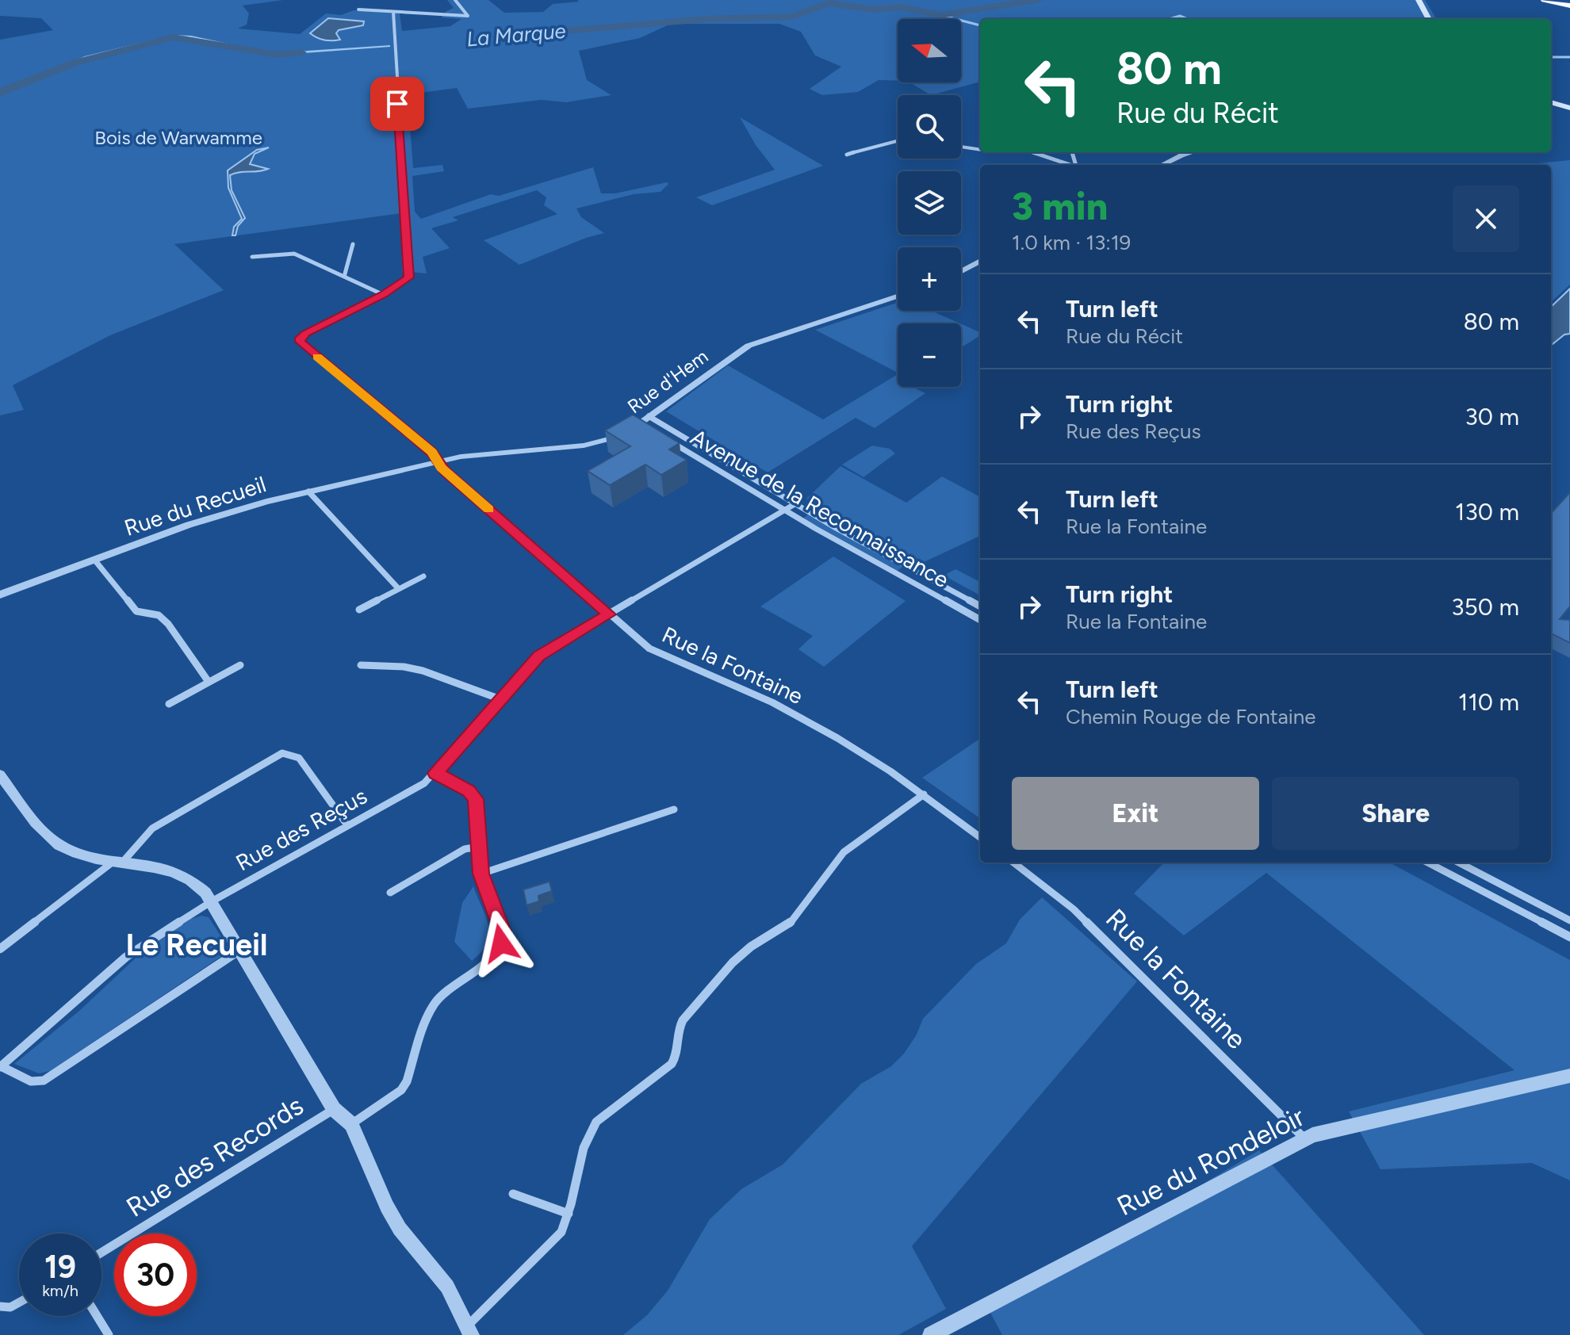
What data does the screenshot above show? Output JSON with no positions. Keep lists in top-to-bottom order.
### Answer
{
  "streets": {
    "street": [
      "Rue d'Hem",
      "Rue du Recueil",
      "Avenue de la Reconnaissance",
      "Rue la Fontaine",
      "Rue des Reçus",
      "Rue des Records",
      "Rue du Rondeloir"
    ]
  },
  "crossings": [
    ["Rue d'Hem", "Rue du Recueil"],
    ["Rue d'Hem", "Avenue de la Reconnaissance"],
    ["Rue d'Hem", "Rue la Fontaine"],
    ["Rue du Recueil", "Rue la Fontaine"],
    ["Avenue de la Reconnaissance", "Rue des Reçus"],
    ["Rue la Fontaine", "Rue des Reçus"],
    ["Rue la Fontaine", "Rue du Rondeloir"]
  ],
  "districts": ["Le Recueil"],
  "water": ["La Marque"],
  "parks": ["Bois de Warwamme"],
  "north": "left",
  "page": {
    "map_buttons": ["+", "−"],
    "turn": ["80 m", "Rue du Récit"],
    "heading": ["3 min", "1.0 km · 13:19"],
    "list": [
      {
        "name": "Turn left",
        "note": "Rue du Récit",
        "value": "80 m"
      },
      {
        "name": "Turn right",
        "note": "Rue des Reçus",
        "value": "30 m"
      },
      {
        "name": "Turn left",
        "note": "Rue la Fontaine",
        "value": "130 m"
      },
      {
        "name": "Turn right",
        "note": "Rue la Fontaine",
        "value": "350 m"
      },
      {
        "name": "Turn left",
        "note": "Chemin Rouge de Fontaine",
        "value": "110 m"
      }
    ],
    "buttons": ["Exit", "Share"],
    "speed": "19 km/h",
    "limit": "30"
  }
}
